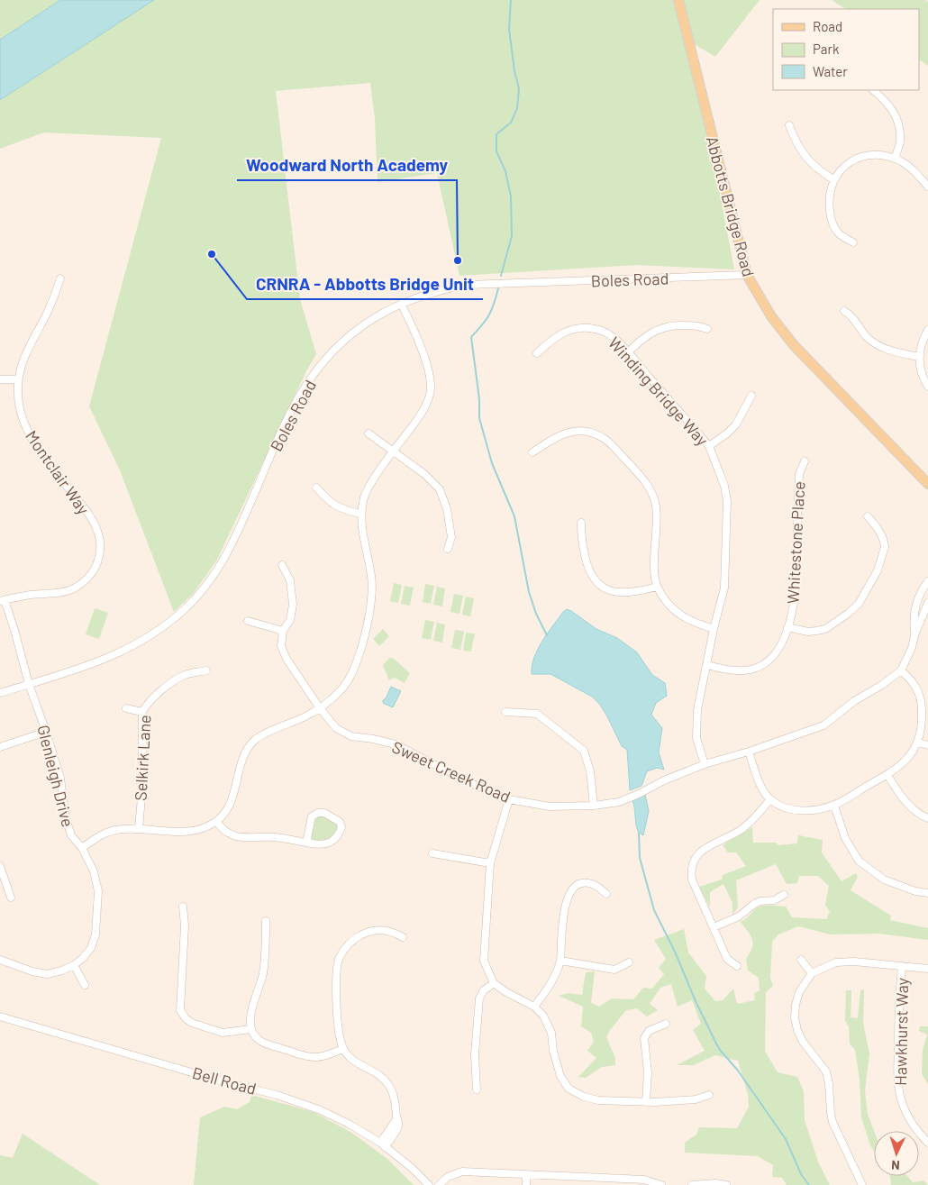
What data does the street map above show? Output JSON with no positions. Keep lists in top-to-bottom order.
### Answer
{
  "streets": {
    "main road": ["Abbotts Bridge Road"],
    "street": [
      "Boles Road",
      "Winding Bridge Way",
      "Montclair Way",
      "Whitestone Place",
      "Selkirk Lane",
      "Sweet Creek Road",
      "Glenleigh Drive",
      "Hawkhurst Way",
      "Bell Road"
    ]
  },
  "crossings": [
    ["Abbotts Bridge Road", "Boles Road"],
    ["Boles Road", "Glenleigh Drive"],
    ["Winding Bridge Way", "Whitestone Place"],
    ["Winding Bridge Way", "Sweet Creek Road"],
    ["Montclair Way", "Glenleigh Drive"]
  ],
  "places": ["CRNRA - Abbotts Bridge Unit", "Woodward North Academy"],
  "legend": ["Road", "Park", "Water"],
  "north": "bottom"
}
